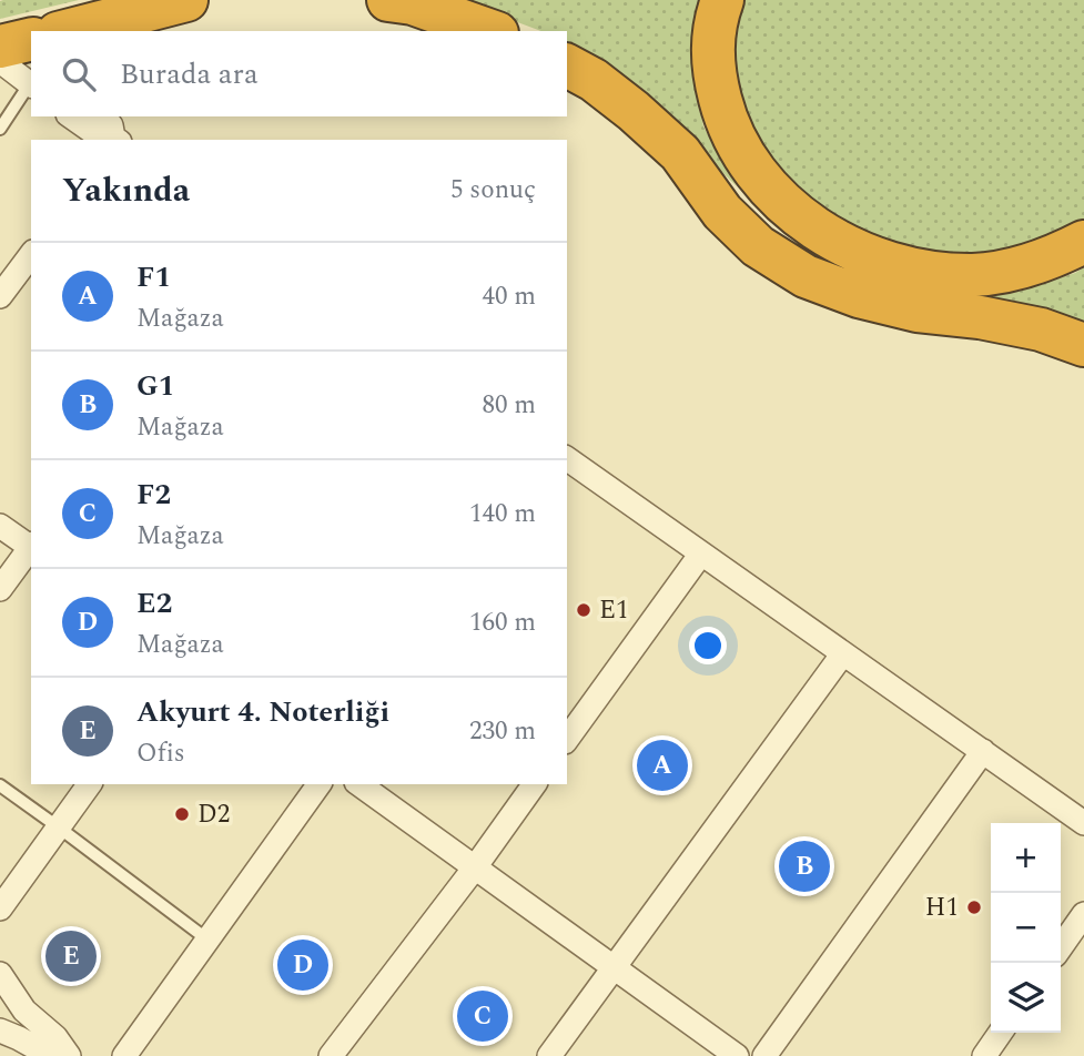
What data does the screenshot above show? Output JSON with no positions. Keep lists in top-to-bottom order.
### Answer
{
  "places": ["E1", "D2", "H1"],
  "page": {
    "search": "Burada ara",
    "heading": ["Yakında", "5 sonuç"],
    "list": [
      {
        "mark": "A",
        "name": "F1",
        "note": "Mağaza",
        "value": "40 m"
      },
      {
        "mark": "B",
        "name": "G1",
        "note": "Mağaza",
        "value": "80 m"
      },
      {
        "mark": "C",
        "name": "F2",
        "note": "Mağaza",
        "value": "140 m"
      },
      {
        "mark": "D",
        "name": "E2",
        "note": "Mağaza",
        "value": "160 m"
      },
      {
        "mark": "E",
        "name": "Akyurt 4. Noterliği",
        "note": "Ofis",
        "value": "230 m"
      }
    ],
    "pins": [
      "A",
      "B",
      "E",
      "D",
      "C"
    ],
    "map_buttons": ["+", "−"]
  }
}
